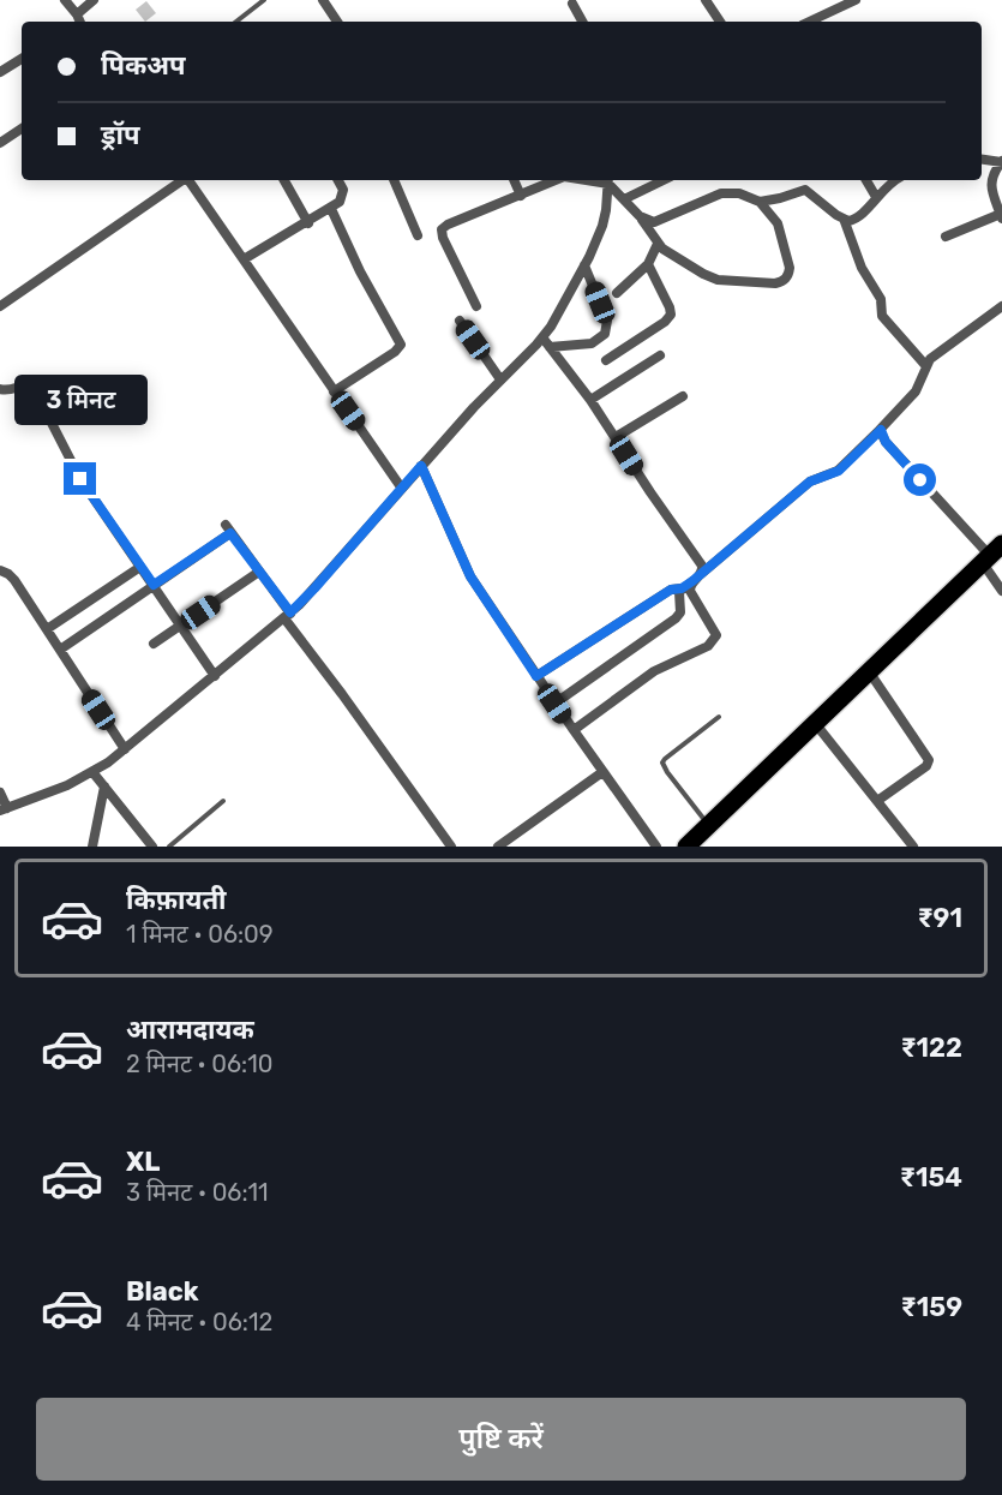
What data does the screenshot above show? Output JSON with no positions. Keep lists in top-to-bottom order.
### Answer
{
  "page": {
    "banner": ["पिकअप", "ड्रॉप"],
    "bubble": "3 मिनट",
    "list": [
      {
        "name": "किफ़ायती",
        "note": "1 मिनट · 06:09",
        "value": "₹91"
      },
      {
        "name": "आरामदायक",
        "note": "2 मिनट · 06:10",
        "value": "₹122"
      },
      {
        "name": "XL",
        "note": "3 मिनट · 06:11",
        "value": "₹154"
      },
      {
        "name": "Black",
        "note": "4 मिनट · 06:12",
        "value": "₹159"
      }
    ],
    "buttons": "पुष्टि करें"
  }
}
